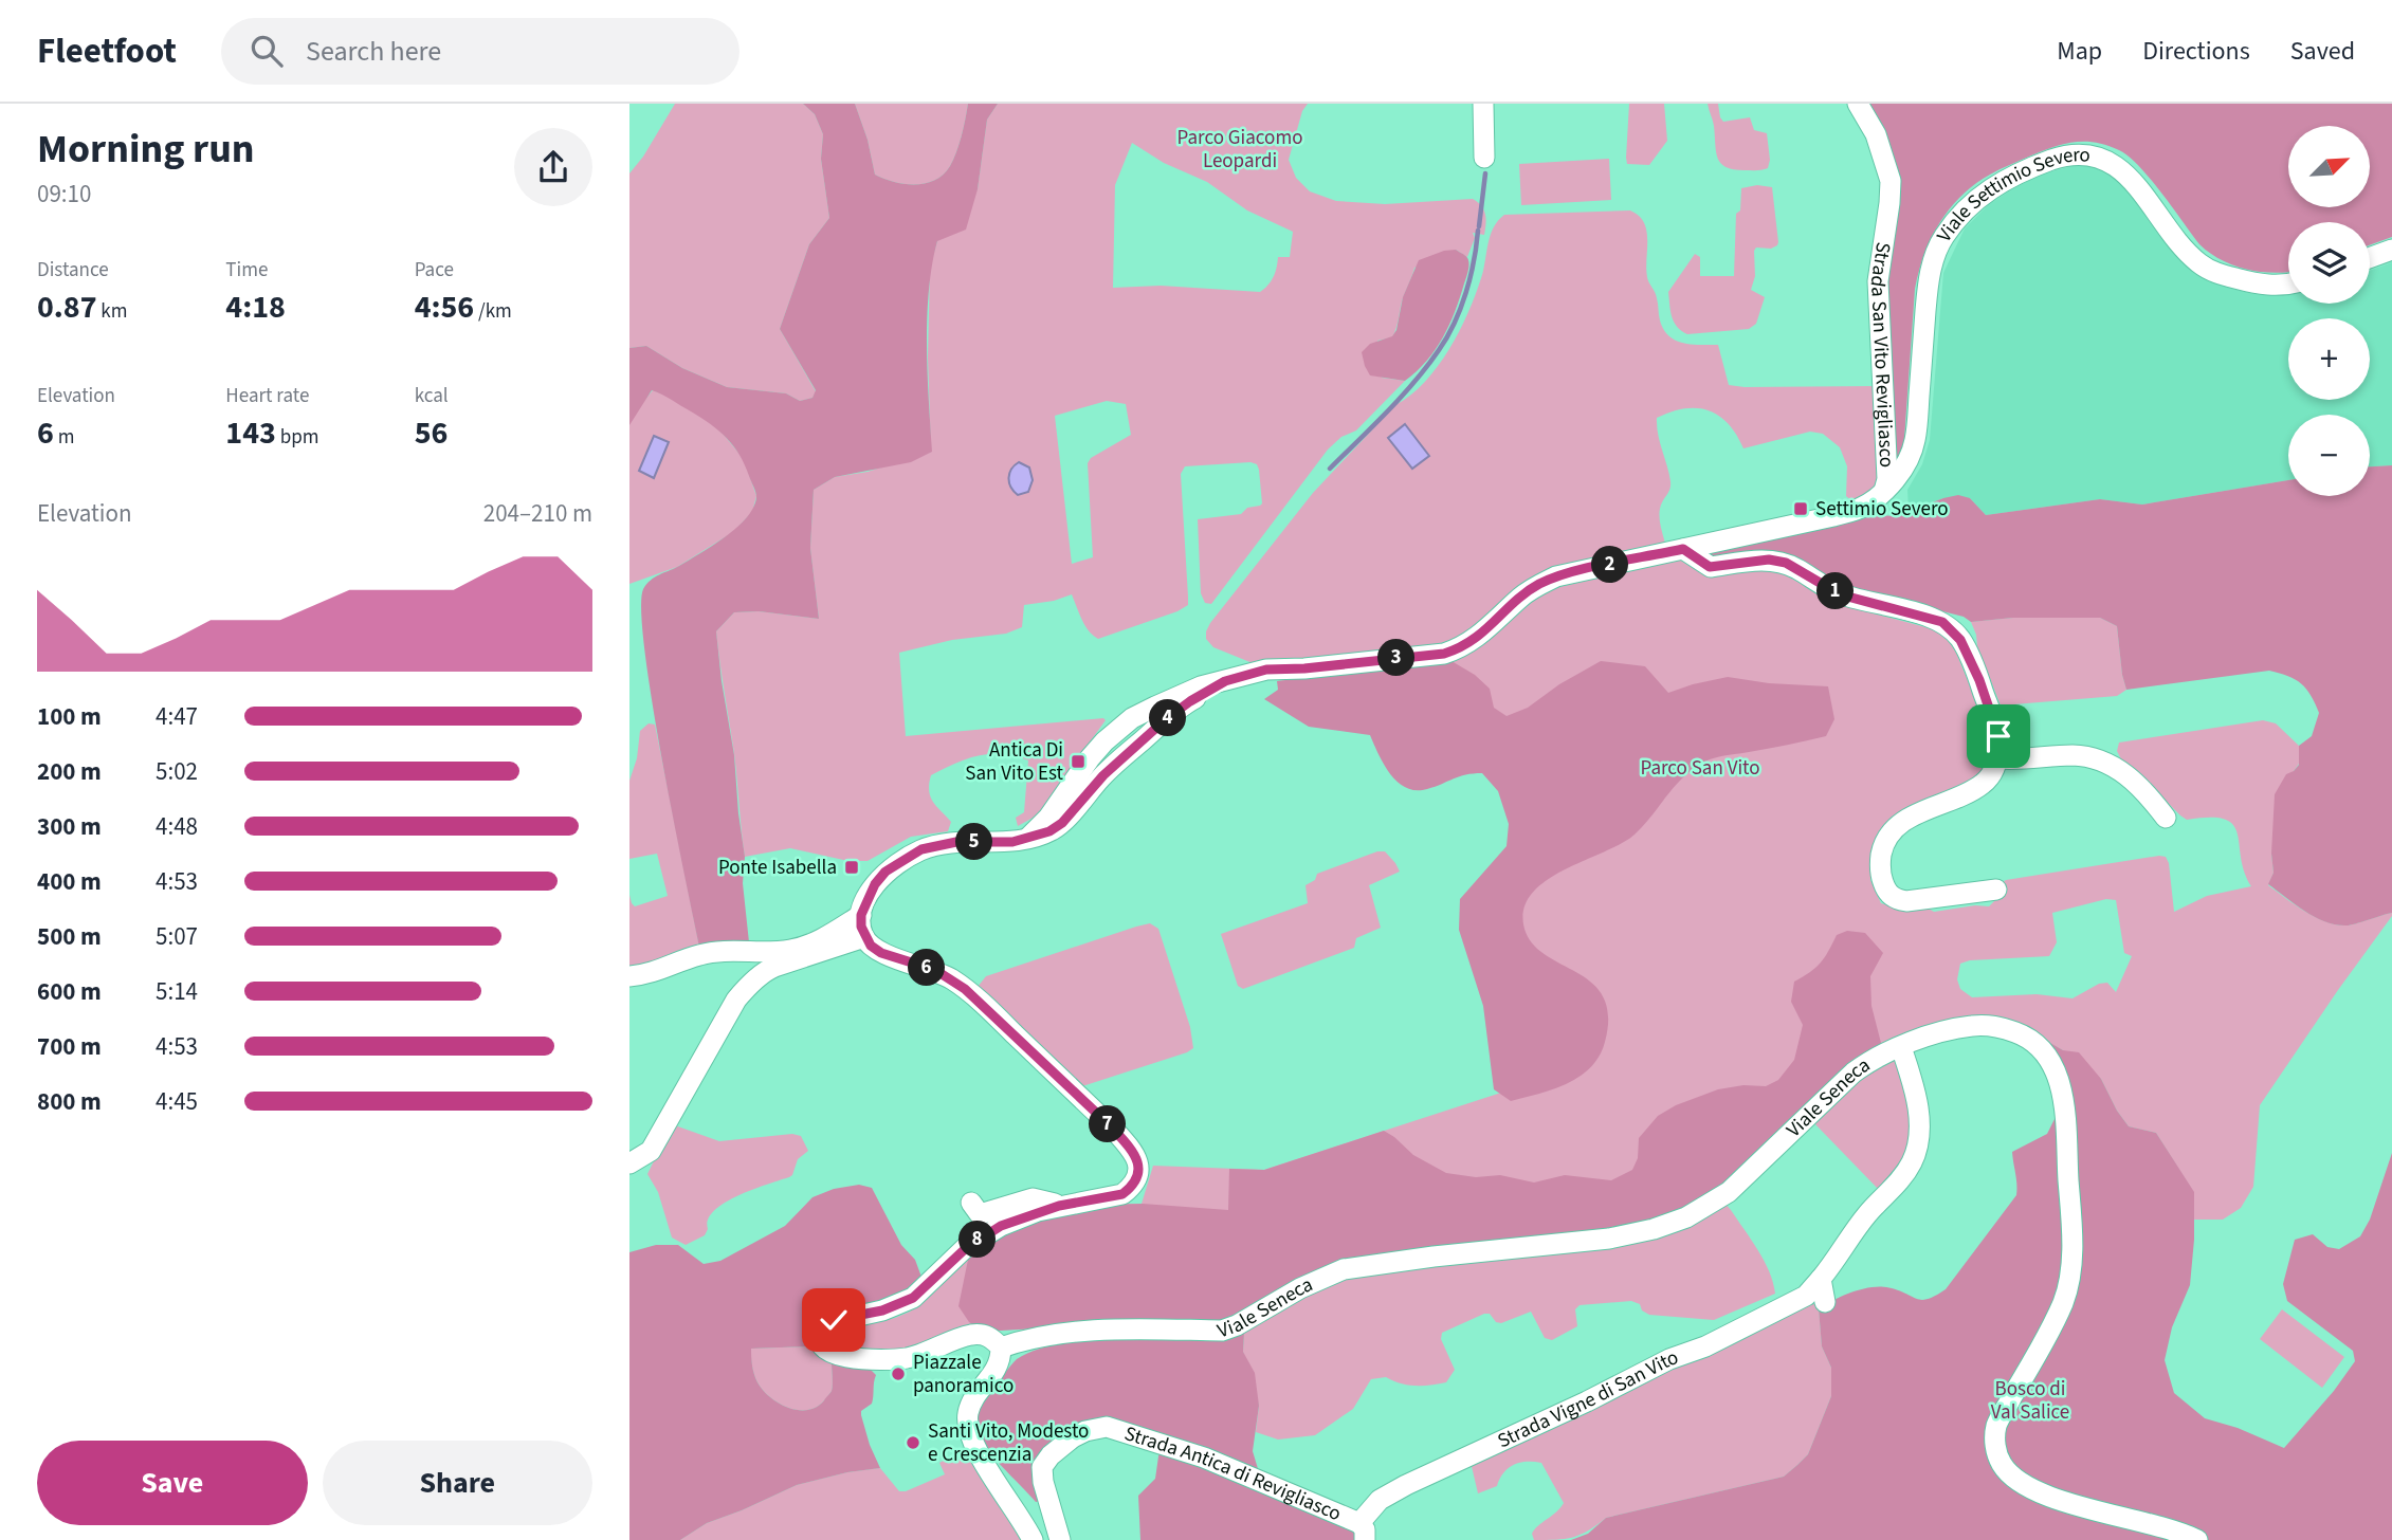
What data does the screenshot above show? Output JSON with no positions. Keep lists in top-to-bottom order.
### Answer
{
  "streets": {
    "street": [
      "Viale Settimio Severo",
      "Strada San Vito Revigliasco",
      "Viale Seneca",
      "Strada Vigne di San Vito",
      "Strada Antica di Revigliasco"
    ]
  },
  "crossings": [
    ["Viale Settimio Severo", "Strada San Vito Revigliasco"],
    ["Viale Seneca", "Strada Vigne di San Vito"],
    ["Strada Vigne di San Vito", "Strada Antica di Revigliasco"]
  ],
  "parks": ["Parco Giacomo Leopardi", "Parco San Vito", "Bosco di Val Salice"],
  "places": {
    "transit": ["Settimio Severo", "Antica Di San Vito Est", "Ponte Isabella"],
    "other": ["Piazzale panoramico", "Santi Vito, Modesto e Crescenzia"]
  },
  "north": "top right",
  "page": {
    "header": "Fleetfoot",
    "search": "Search here",
    "nav": ["Map", "Directions", "Saved"],
    "heading": ["Morning run", "09:10"],
    "map_buttons": ["+", "−"],
    "stats": [
      ["Distance", "0.87 km"],
      ["Time", "4:18"],
      ["Pace", "4:56 /km"],
      ["Elevation", "6 m"],
      ["Heart rate", "143 bpm"],
      ["kcal", "56"]
    ],
    "chart": ["Elevation", "204–210 m"],
    "pins": [
      "2",
      "1",
      "3",
      "4",
      "5",
      "6",
      "7",
      "8"
    ],
    "list": [
      {
        "name": "100 m",
        "note": "4:47"
      },
      {
        "name": "200 m",
        "note": "5:02"
      },
      {
        "name": "300 m",
        "note": "4:48"
      },
      {
        "name": "400 m",
        "note": "4:53"
      },
      {
        "name": "500 m",
        "note": "5:07"
      },
      {
        "name": "600 m",
        "note": "5:14"
      },
      {
        "name": "700 m",
        "note": "4:53"
      },
      {
        "name": "800 m",
        "note": "4:45"
      }
    ],
    "buttons": ["Save", "Share"]
  }
}
